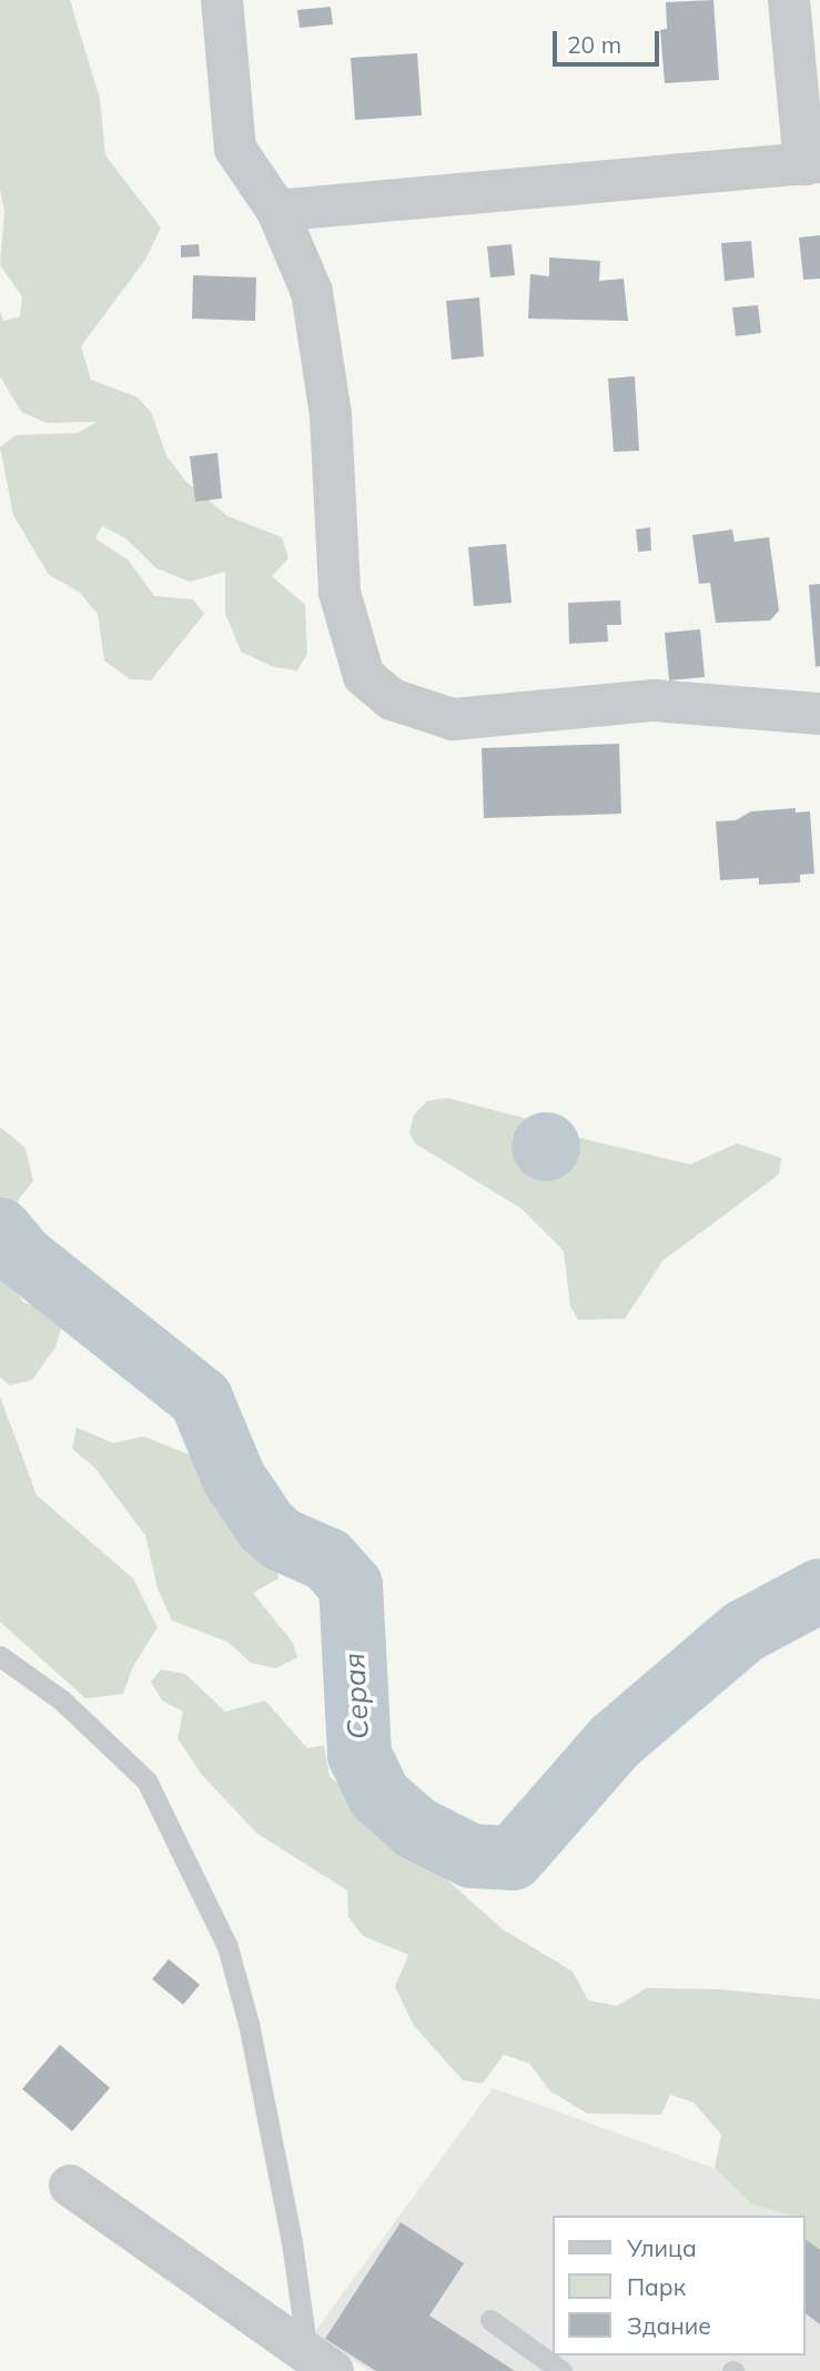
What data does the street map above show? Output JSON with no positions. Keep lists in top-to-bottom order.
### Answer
{
  "water": ["Серая"],
  "legend": ["Улица", "Парк", "Здание"],
  "scale_bar": "20 m"
}
